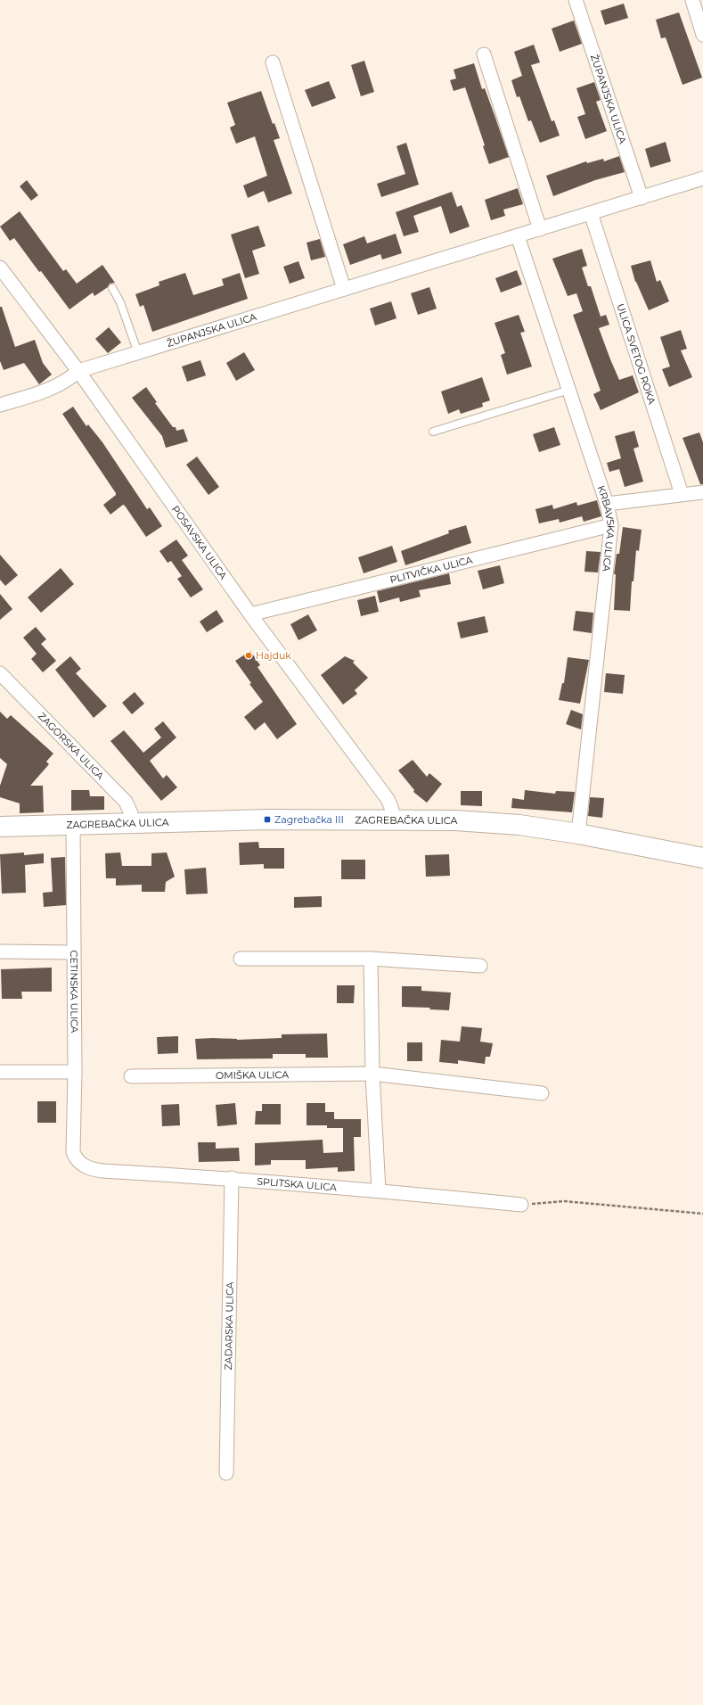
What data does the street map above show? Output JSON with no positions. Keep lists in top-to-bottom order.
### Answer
{
  "streets": {
    "main road": ["ZAGREBAČKA ULICA"],
    "street": [
      "ŽUPANJSKA ULICA",
      "ULICA SVETOG ROKA",
      "KRBAVSKA ULICA",
      "POSAVSKA ULICA",
      "PLITVIČKA ULICA",
      "ZAGORSKA ULICA",
      "CETINSKA ULICA",
      "OMIŠKA ULICA",
      "SPLITSKA ULICA",
      "ZADARSKA ULICA"
    ]
  },
  "crossings": [
    ["ŽUPANJSKA ULICA", "ULICA SVETOG ROKA"],
    ["ŽUPANJSKA ULICA", "KRBAVSKA ULICA"],
    ["ŽUPANJSKA ULICA", "POSAVSKA ULICA"],
    ["KRBAVSKA ULICA", "PLITVIČKA ULICA"],
    ["KRBAVSKA ULICA", "ZAGREBAČKA ULICA"],
    ["POSAVSKA ULICA", "PLITVIČKA ULICA"],
    ["POSAVSKA ULICA", "ZAGREBAČKA ULICA"],
    ["ZAGORSKA ULICA", "ZAGREBAČKA ULICA"],
    ["ZAGREBAČKA ULICA", "CETINSKA ULICA"],
    ["CETINSKA ULICA", "SPLITSKA ULICA"],
    ["SPLITSKA ULICA", "ZADARSKA ULICA"]
  ],
  "places": {
    "other": ["Hajduk"],
    "transit": ["Zagrebačka III"]
  }
}
